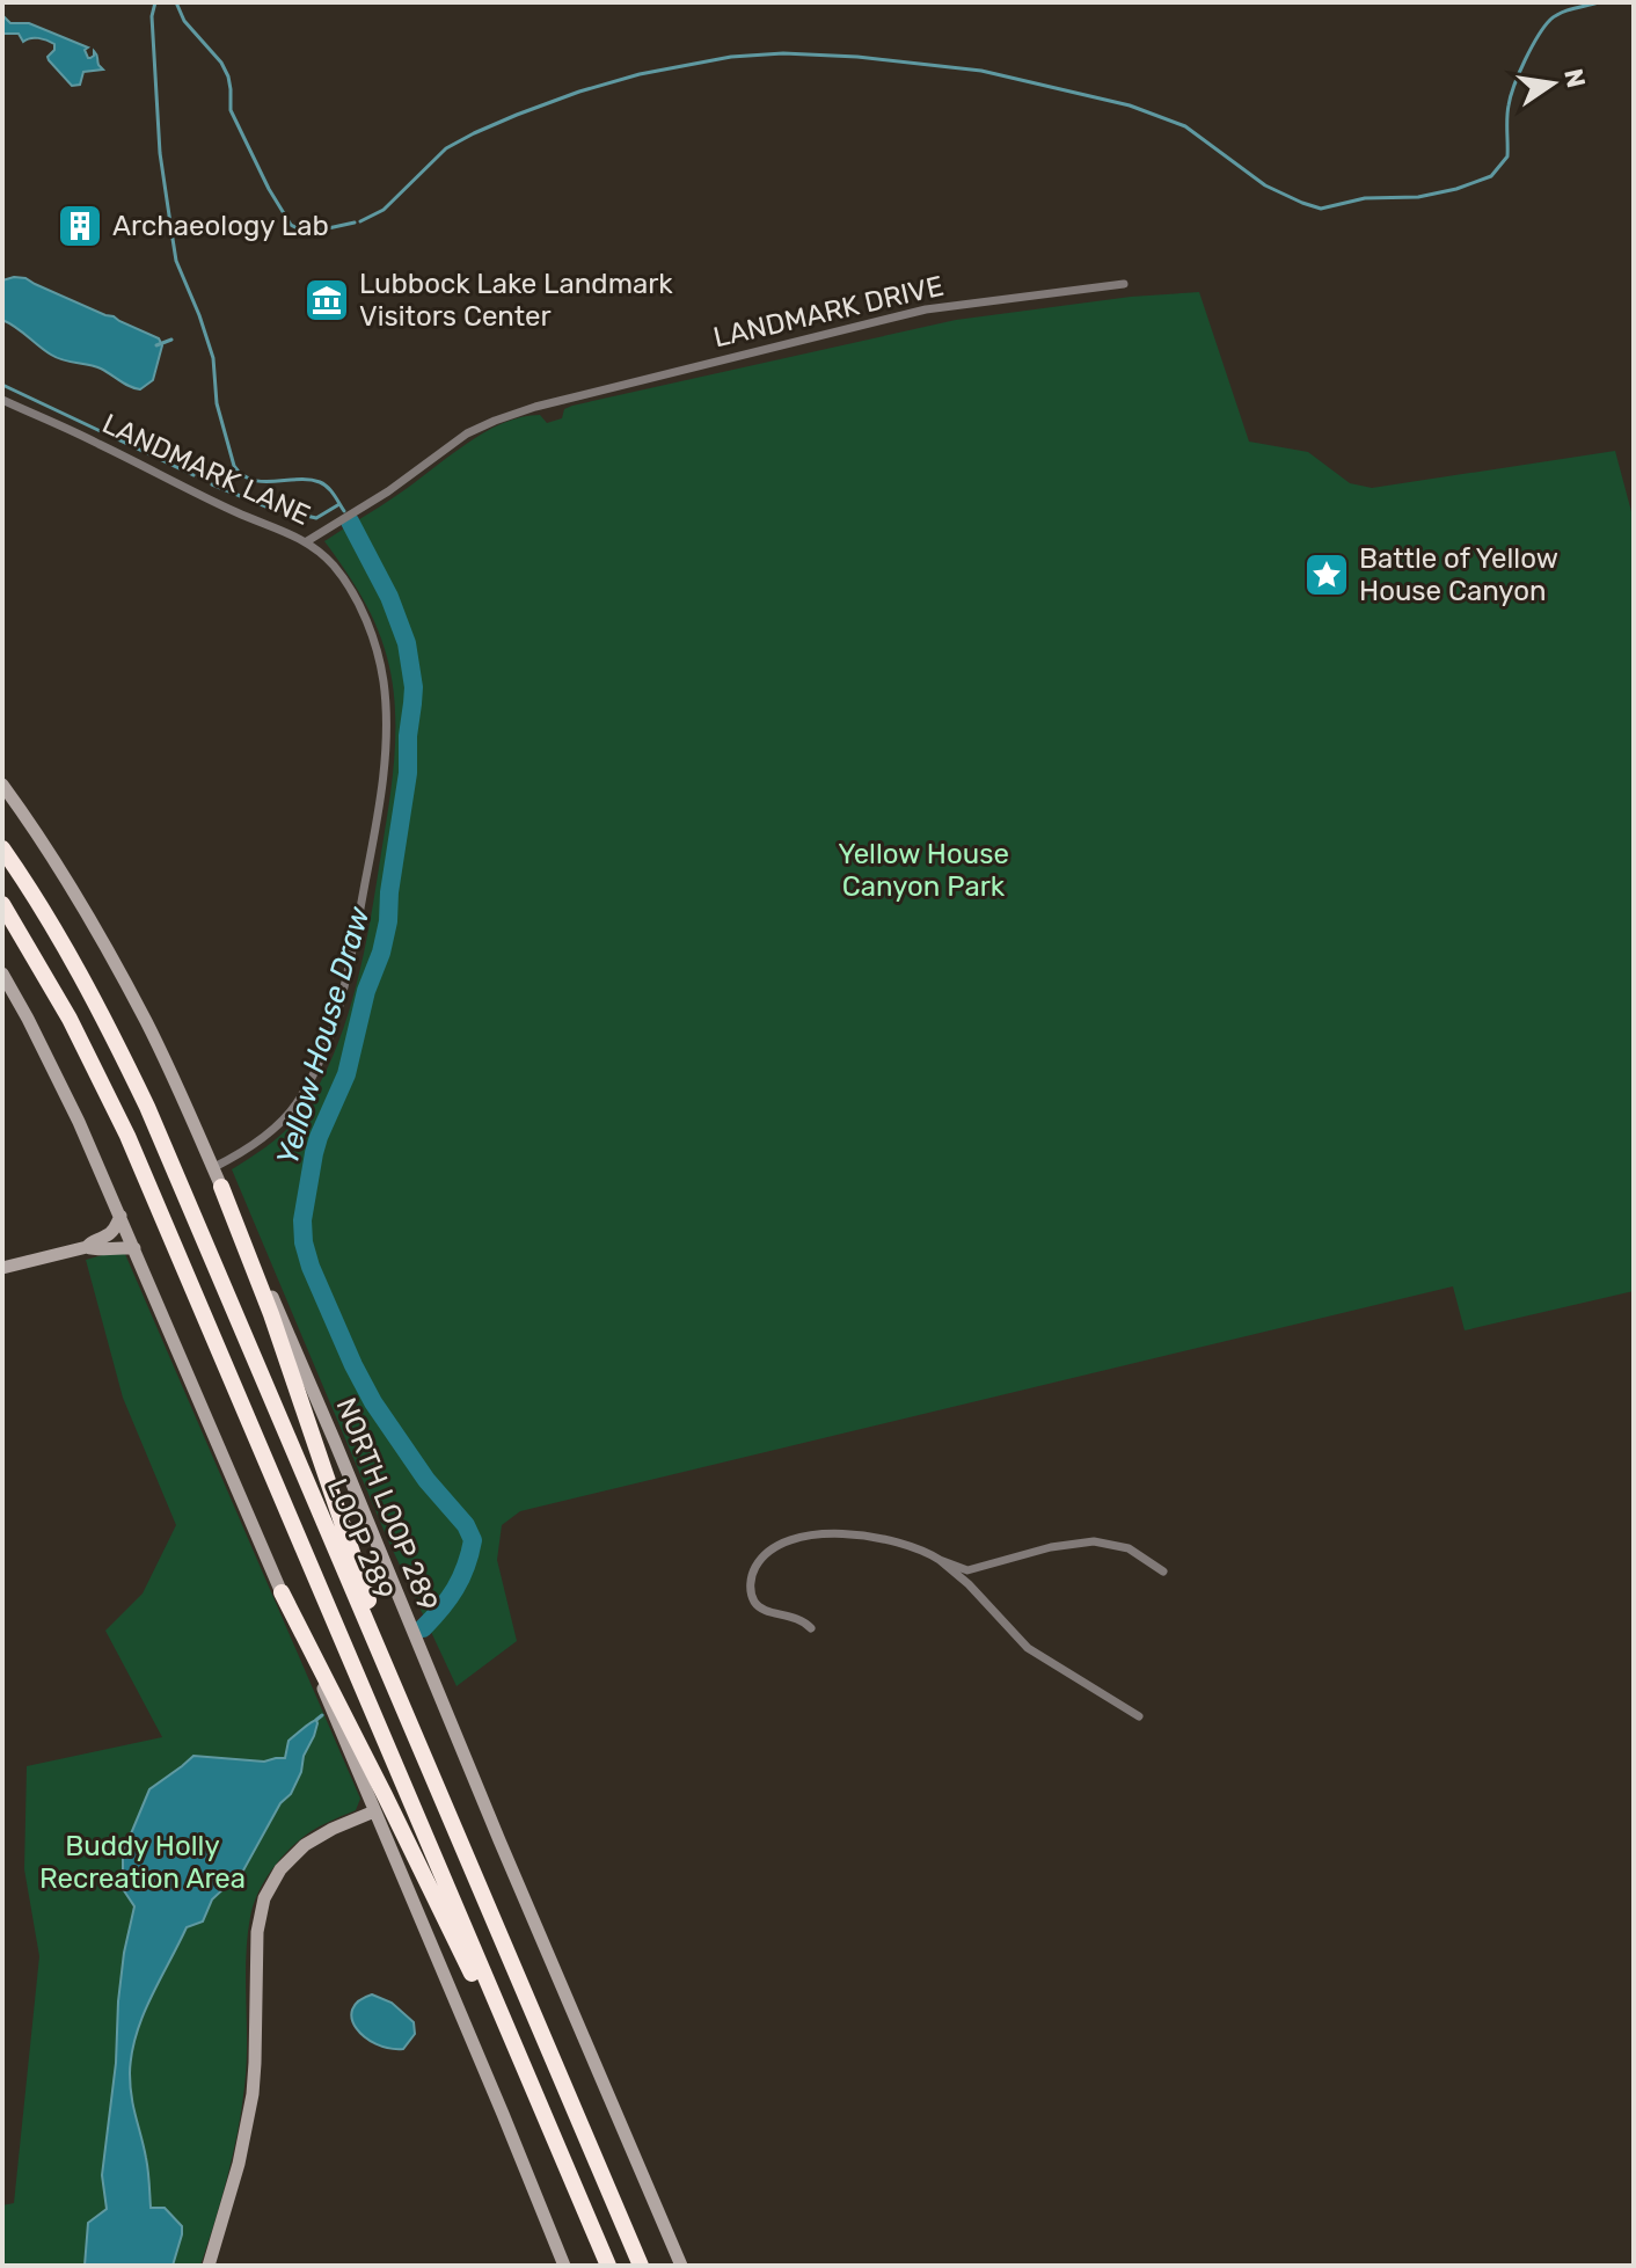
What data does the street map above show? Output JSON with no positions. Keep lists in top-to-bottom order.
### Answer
{
  "streets": {
    "highway": ["LOOP 289"],
    "main road": ["NORTH LOOP 289"],
    "street": ["LANDMARK DRIVE", "LANDMARK LANE"]
  },
  "crossings": [
    ["LANDMARK DRIVE", "LANDMARK LANE"],
    ["LANDMARK LANE", "NORTH LOOP 289"]
  ],
  "water": ["Yellow House Draw"],
  "parks": ["Yellow House Canyon Park", "Buddy Holly Recreation Area"],
  "places": {
    "building": ["Archaeology Lab"],
    "museum": ["Lubbock Lake Landmark Visitors Center"],
    "place": ["Battle of Yellow House Canyon"]
  },
  "north": "right"
}
